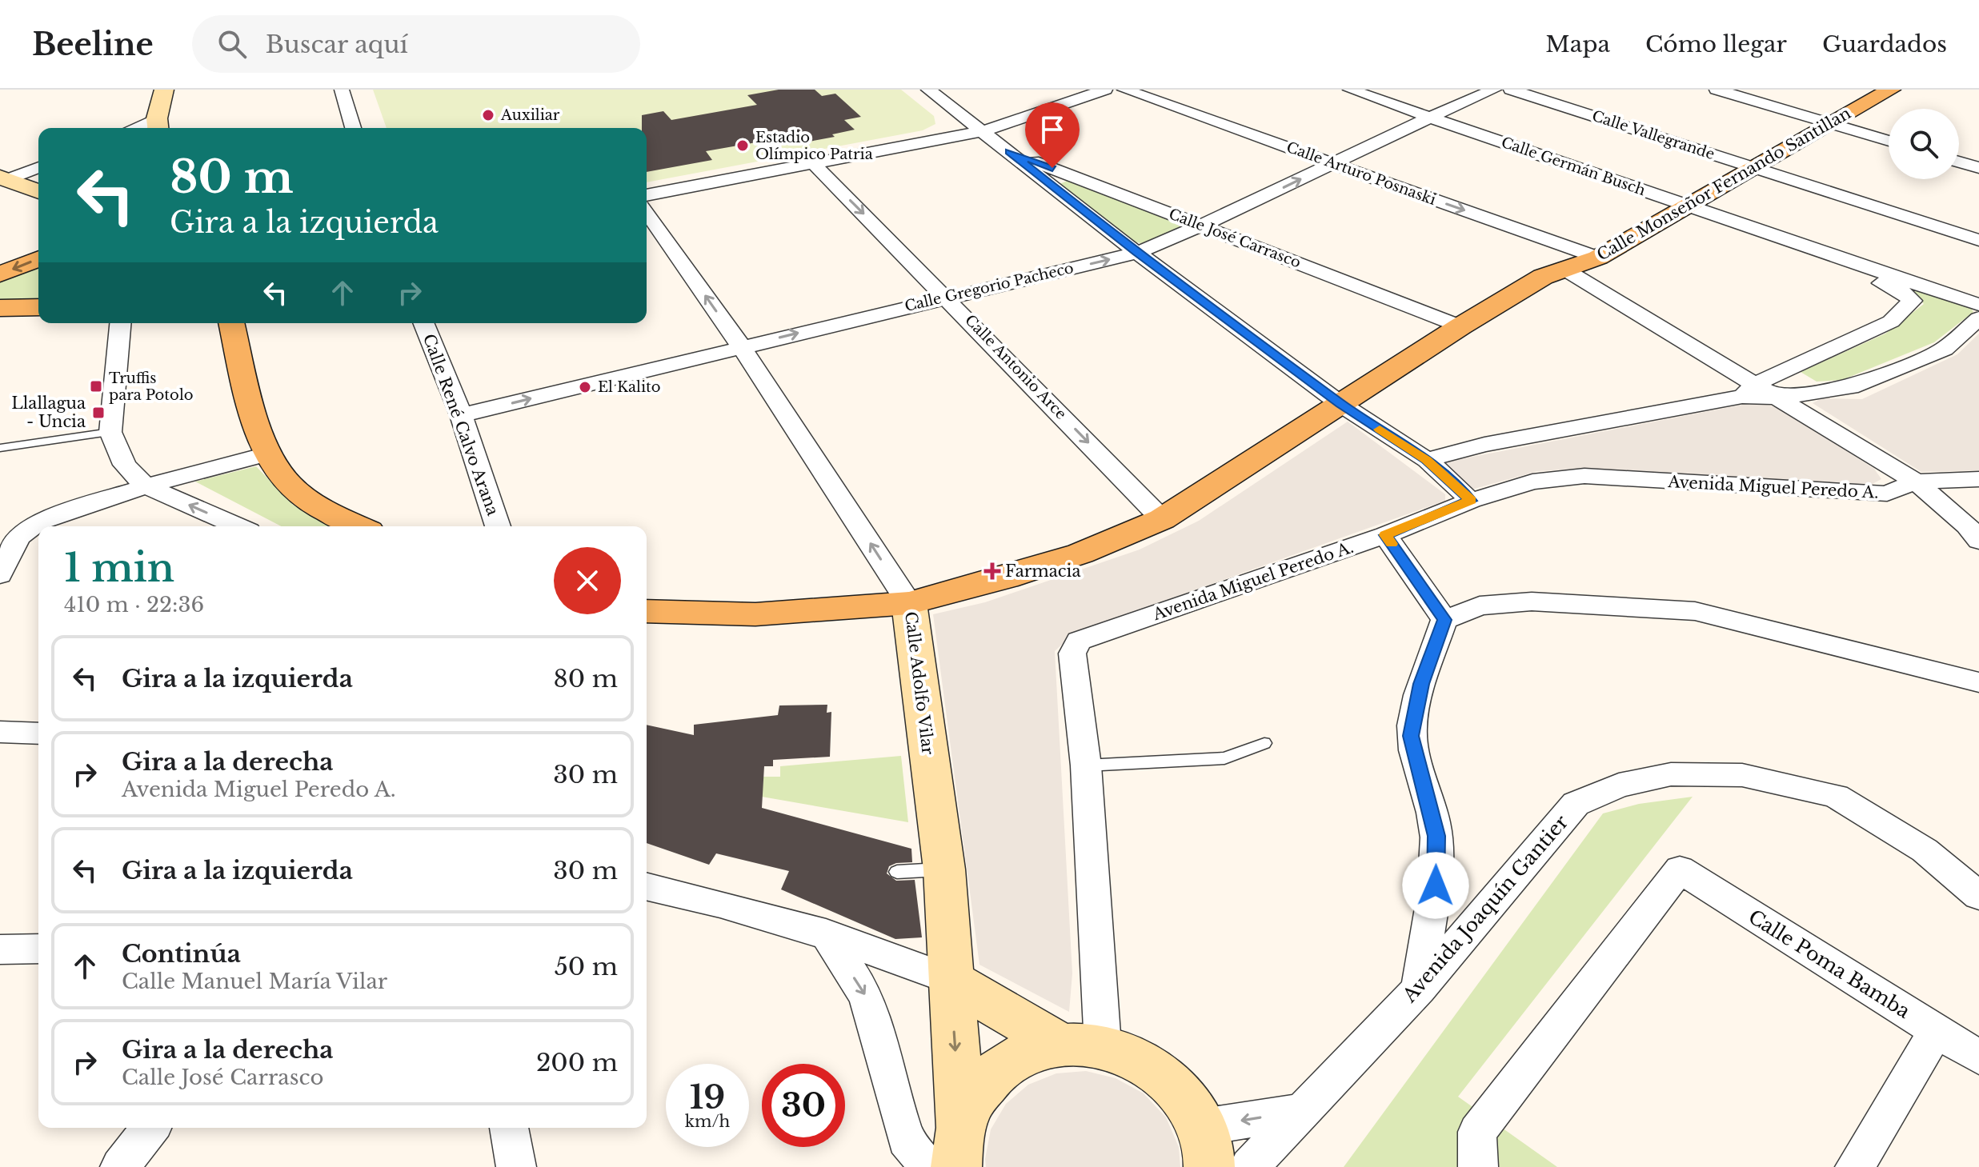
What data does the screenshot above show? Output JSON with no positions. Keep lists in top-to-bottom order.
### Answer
{
  "streets": {
    "main road": ["Calle Monseñor Fernando Santillan", "Calle Adolfo Vilar"],
    "street": [
      "Calle Vallegrande",
      "Calle Germán Busch",
      "Calle Arturo Posnaski",
      "Calle José Carrasco",
      "Calle Gregorio Pacheco",
      "Calle Antonio Arce",
      "Calle René Calvo Arana",
      "Avenida Miguel Peredo A.",
      "Avenida Joaquín Gantier",
      "Calle Poma Bamba"
    ]
  },
  "crossings": [
    ["Calle Vallegrande", "Calle Monseñor Fernando Santillan"],
    ["Calle Germán Busch", "Calle Monseñor Fernando Santillan"],
    ["Calle Germán Busch", "Calle Gregorio Pacheco"],
    ["Calle Arturo Posnaski", "Calle Monseñor Fernando Santillan"],
    ["Calle Arturo Posnaski", "Calle Gregorio Pacheco"],
    ["Calle Monseñor Fernando Santillan", "Calle José Carrasco"],
    ["Calle Monseñor Fernando Santillan", "Calle Antonio Arce"],
    ["Calle Monseñor Fernando Santillan", "Calle Adolfo Vilar"],
    ["Calle José Carrasco", "Calle Gregorio Pacheco"],
    ["Calle Gregorio Pacheco", "Calle Antonio Arce"],
    ["Calle Gregorio Pacheco", "Calle René Calvo Arana"],
    ["Calle Gregorio Pacheco", "Calle Adolfo Vilar"]
  ],
  "places": {
    "other": ["Auxiliar", "Estadio Olímpico Patria", "El Kalito"],
    "transit": ["Truffis para Potolo", "Llallagua - Uncia"],
    "health": ["Farmacia"]
  },
  "page": {
    "header": "Beeline",
    "search": "Buscar aquí",
    "nav": ["Mapa", "Cómo llegar", "Guardados"],
    "turn": ["80 m", "Gira a la izquierda"],
    "heading": ["1 min", "410 m · 22:36"],
    "list": [
      {
        "name": "Gira a la izquierda",
        "value": "80 m"
      },
      {
        "name": "Gira a la derecha",
        "note": "Avenida Miguel Peredo A.",
        "value": "30 m"
      },
      {
        "name": "Gira a la izquierda",
        "value": "30 m"
      },
      {
        "name": "Continúa",
        "note": "Calle Manuel María Vilar",
        "value": "50 m"
      },
      {
        "name": "Gira a la derecha",
        "note": "Calle José Carrasco",
        "value": "200 m"
      }
    ],
    "speed": "19 km/h",
    "limit": "30"
  }
}
